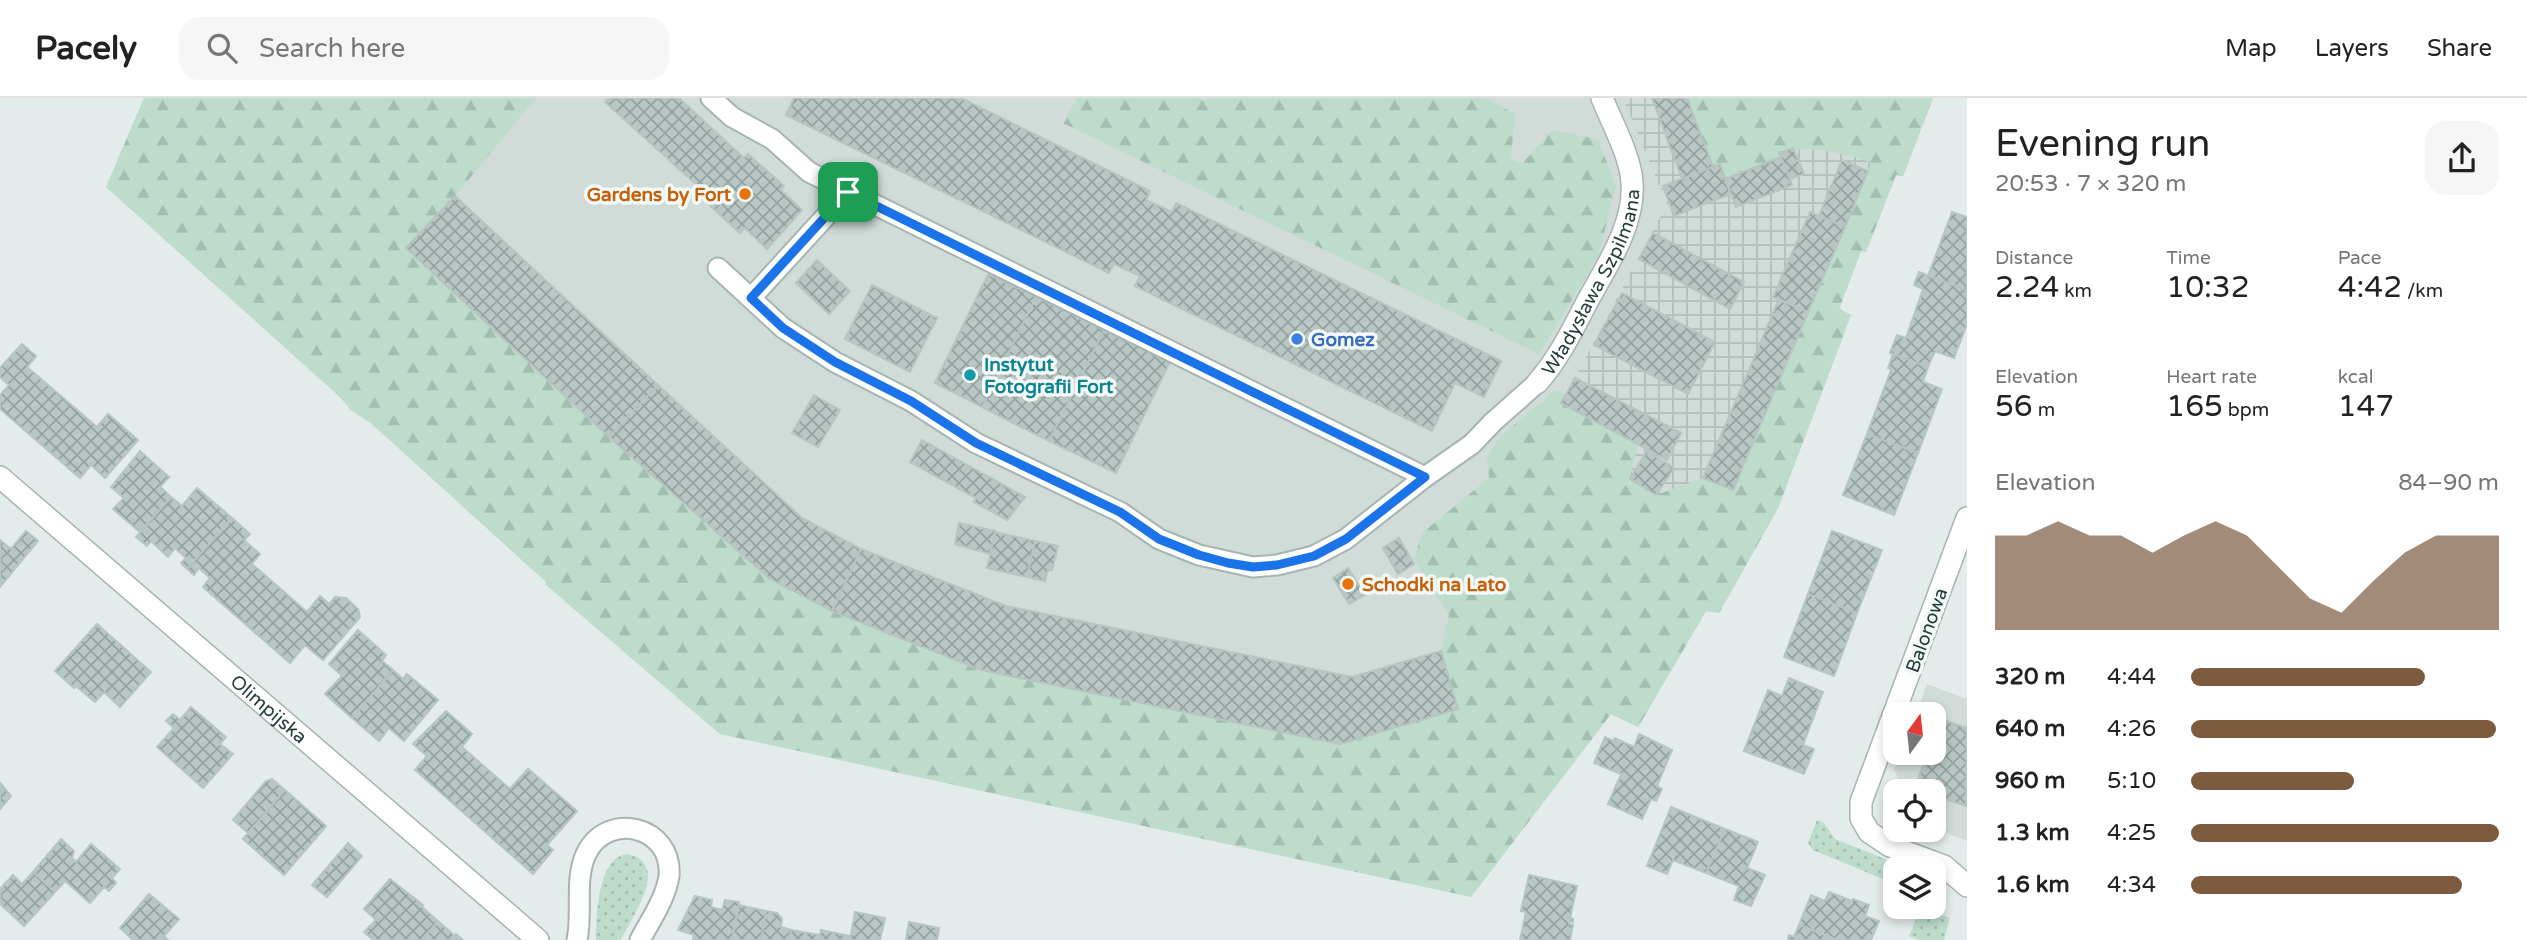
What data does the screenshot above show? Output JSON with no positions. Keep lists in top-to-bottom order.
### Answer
{
  "streets": {
    "street": ["Władysława Szpilmana", "Balonowa", "Olimpijska"]
  },
  "places": [
    "Gardens by Fort",
    "Gomez",
    "Instytut Fotografii Fort",
    "Schodki na Lato"
  ],
  "north": "top",
  "page": {
    "header": "Pacely",
    "search": "Search here",
    "nav": ["Map", "Layers", "Share"],
    "heading": ["Evening run", "20:53 · 7 × 320 m"],
    "stats": [
      ["Distance", "2.24 km"],
      ["Time", "10:32"],
      ["Pace", "4:42 /km"],
      ["Elevation", "56 m"],
      ["Heart rate", "165 bpm"],
      ["kcal", "147"]
    ],
    "chart": ["Elevation", "84–90 m"],
    "list": [
      {
        "name": "320 m",
        "note": "4:44"
      },
      {
        "name": "640 m",
        "note": "4:26"
      },
      {
        "name": "960 m",
        "note": "5:10"
      },
      {
        "name": "1.3 km",
        "note": "4:25"
      },
      {
        "name": "1.6 km",
        "note": "4:34"
      }
    ]
  }
}
